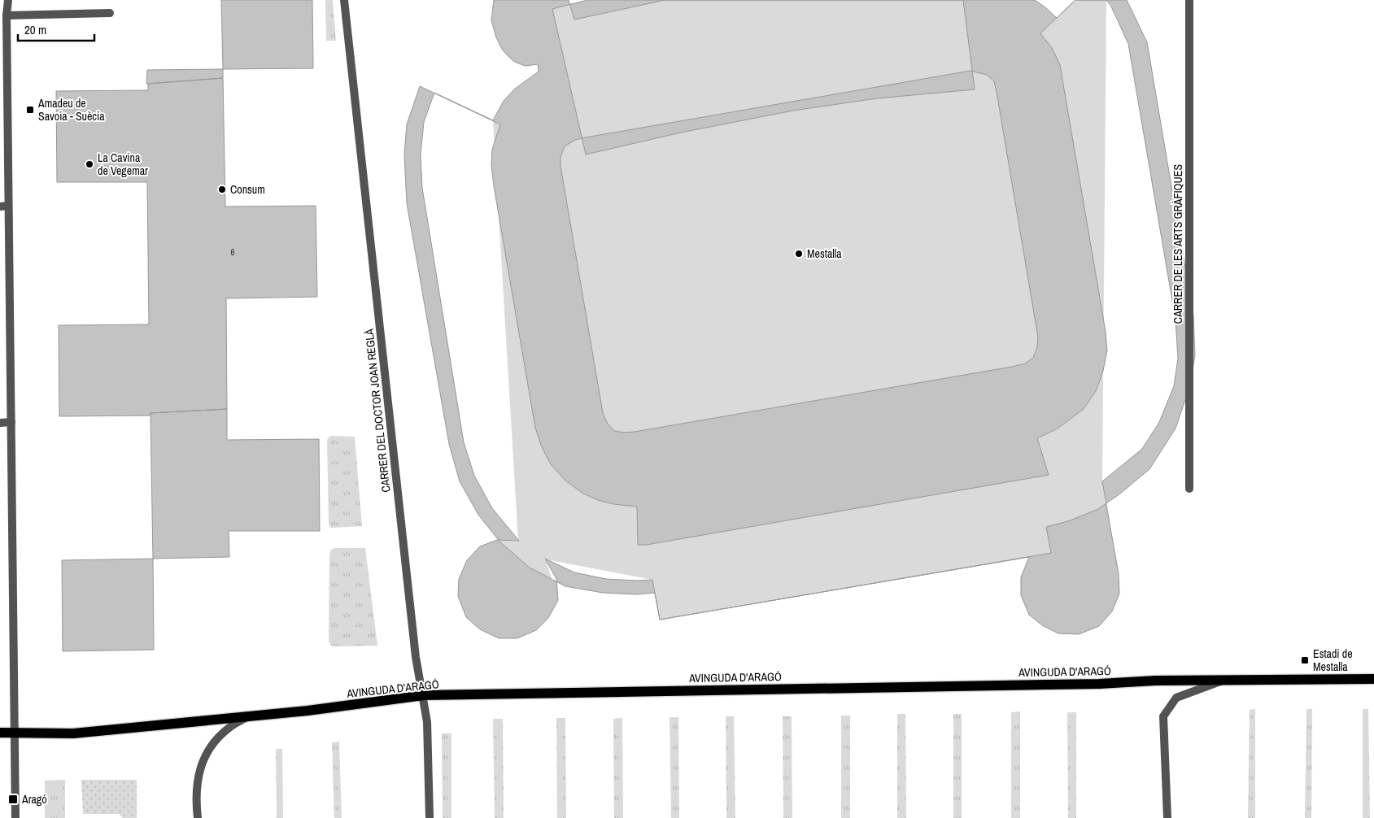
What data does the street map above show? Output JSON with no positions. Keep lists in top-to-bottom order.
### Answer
{
  "streets": {
    "main road": ["AVINGUDA D'ARAGÓ"],
    "street": ["CARRER DE LES ARTS GRÀFIQUES", "CARRER DEL DOCTOR JOAN REGLÀ"]
  },
  "crossings": [
    ["CARRER DEL DOCTOR JOAN REGLÀ", "AVINGUDA D'ARAGÓ"]
  ],
  "places": {
    "transit": ["Amadeu de Savoia - Suècia", "Estadi de Mestalla", "Aragó"],
    "other": ["La Cavina de Vegemar", "Consum", "Mestalla"]
  },
  "house_numbers": ["6"],
  "scale_bar": "20 m"
}
